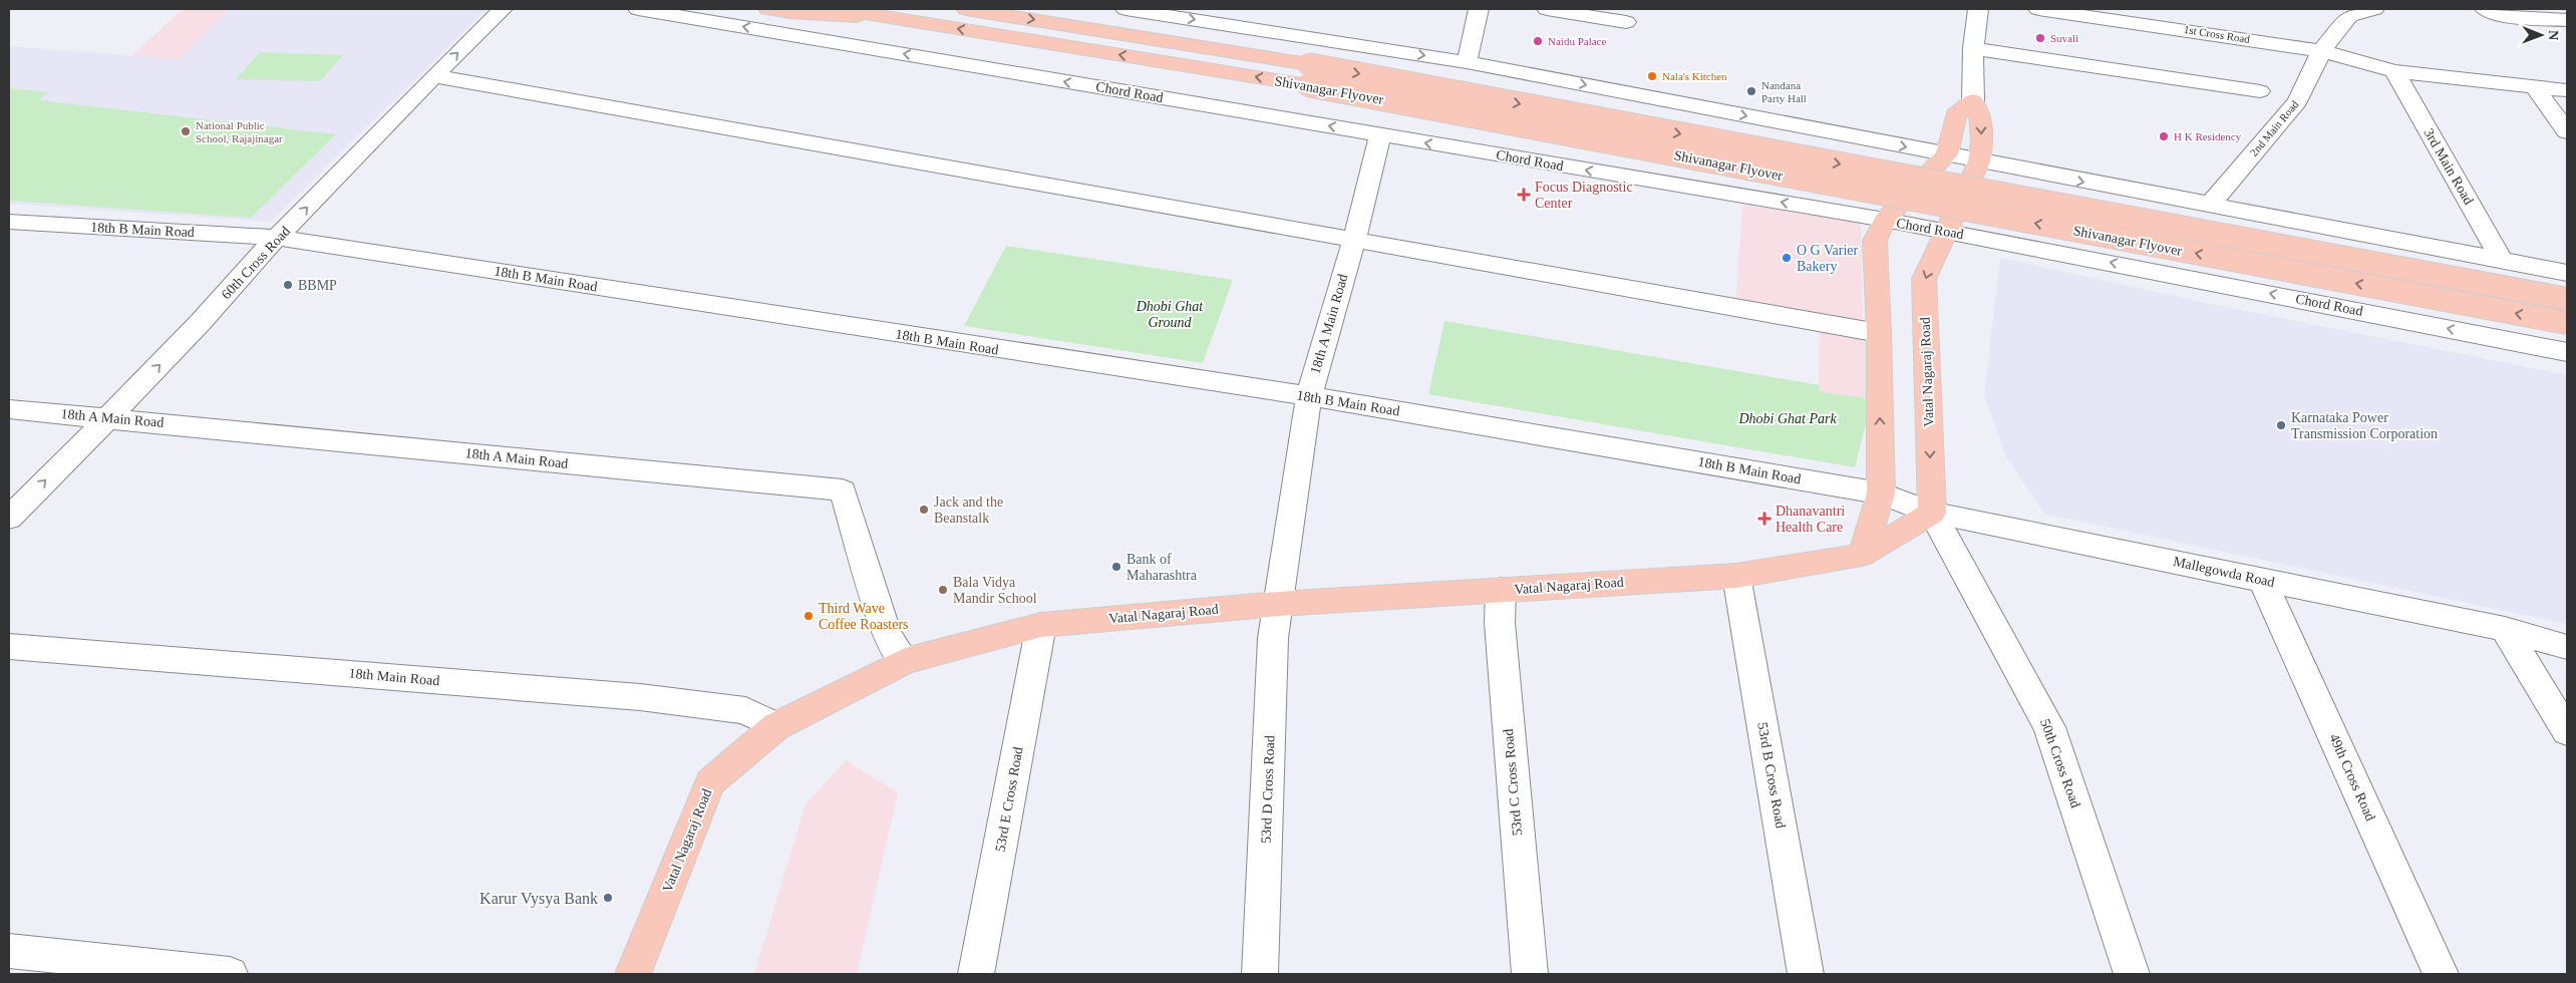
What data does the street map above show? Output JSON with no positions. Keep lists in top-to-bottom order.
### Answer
{
  "streets": {
    "main road": ["Shivanagar Flyover", "Vatal Nagaraj Road"],
    "street": [
      "1st Cross Road",
      "Chord Road",
      "2nd Main Road",
      "3rd Main Road",
      "18th B Main Road",
      "60th Cross Road",
      "18th A Main Road",
      "Mallegowda Road",
      "18th Main Road",
      "50th Cross Road",
      "53rd B Cross Road",
      "49th Cross Road",
      "53rd C Cross Road",
      "53rd D Cross Road",
      "53rd E Cross Road"
    ]
  },
  "crossings": [
    ["1st Cross Road", "2nd Main Road"],
    ["1st Cross Road", "3rd Main Road"],
    ["Chord Road", "18th A Main Road"],
    ["Chord Road", "Vatal Nagaraj Road"],
    ["18th B Main Road", "60th Cross Road"],
    ["18th B Main Road", "18th A Main Road"],
    ["18th B Main Road", "Mallegowda Road"],
    ["60th Cross Road", "18th A Main Road"],
    ["18th A Main Road", "Vatal Nagaraj Road"],
    ["18th A Main Road", "53rd D Cross Road"],
    ["Vatal Nagaraj Road", "Mallegowda Road"],
    ["Vatal Nagaraj Road", "18th Main Road"],
    ["Vatal Nagaraj Road", "50th Cross Road"],
    ["Vatal Nagaraj Road", "53rd B Cross Road"],
    ["Vatal Nagaraj Road", "53rd C Cross Road"],
    ["Vatal Nagaraj Road", "53rd D Cross Road"],
    ["Vatal Nagaraj Road", "53rd E Cross Road"],
    ["Mallegowda Road", "50th Cross Road"],
    ["Mallegowda Road", "49th Cross Road"]
  ],
  "one_way": ["60th Cross Road"],
  "parks": ["Dhobi Ghat Ground", "Dhobi Ghat Park"],
  "places": {
    "other": [
      "Suvali",
      "Naidu Palace",
      "Nala's Kitchen",
      "Nandana Party Hall",
      "National Public School, Rajajinagar",
      "H K Residency",
      "O G Varier Bakery",
      "BBMP",
      "Karnataka Power Transmission Corporation",
      "Jack and the Beanstalk",
      "Bank of Maharashtra",
      "Bala Vidya Mandir School",
      "Third Wave Coffee Roasters",
      "Karur Vysya Bank"
    ],
    "health": ["Focus Diagnostic Center", "Dhanavantri Health Care"]
  },
  "north": "right"
}
